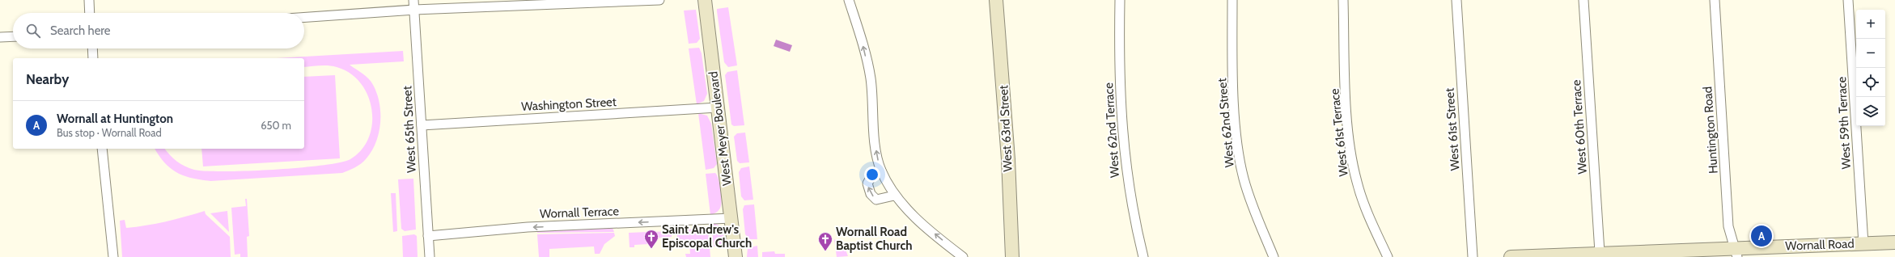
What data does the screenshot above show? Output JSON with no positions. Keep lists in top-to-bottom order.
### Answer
{
  "streets": {
    "main road": ["West Meyer Boulevard", "West 63rd Street", "Wornall Road"],
    "street": [
      "Washington Street",
      "West 62nd Street",
      "West 59th Terrace",
      "West 60th Terrace",
      "West 65th Street",
      "West 61st Street",
      "West 62nd Terrace",
      "Huntington Road",
      "West 61st Terrace",
      "Wornall Terrace"
    ]
  },
  "crossings": [
    ["Washington Street", "West Meyer Boulevard"],
    ["Washington Street", "West 65th Street"],
    ["West 59th Terrace", "Wornall Road"],
    ["West 60th Terrace", "Wornall Road"],
    ["West Meyer Boulevard", "Wornall Terrace"],
    ["West 65th Street", "Wornall Terrace"],
    ["Huntington Road", "Wornall Road"]
  ],
  "one_way": ["Wornall Terrace"],
  "places": {
    "church": ["Saint Andrew's Episcopal Church", "Wornall Road Baptist Church"]
  },
  "page": {
    "map_buttons": ["+", "−"],
    "search": "Search here",
    "heading": "Nearby",
    "list": [
      {
        "mark": "A",
        "name": "Wornall at Huntington",
        "note": "Bus stop · Wornall Road",
        "value": "650 m"
      }
    ],
    "pins": "A"
  }
}
